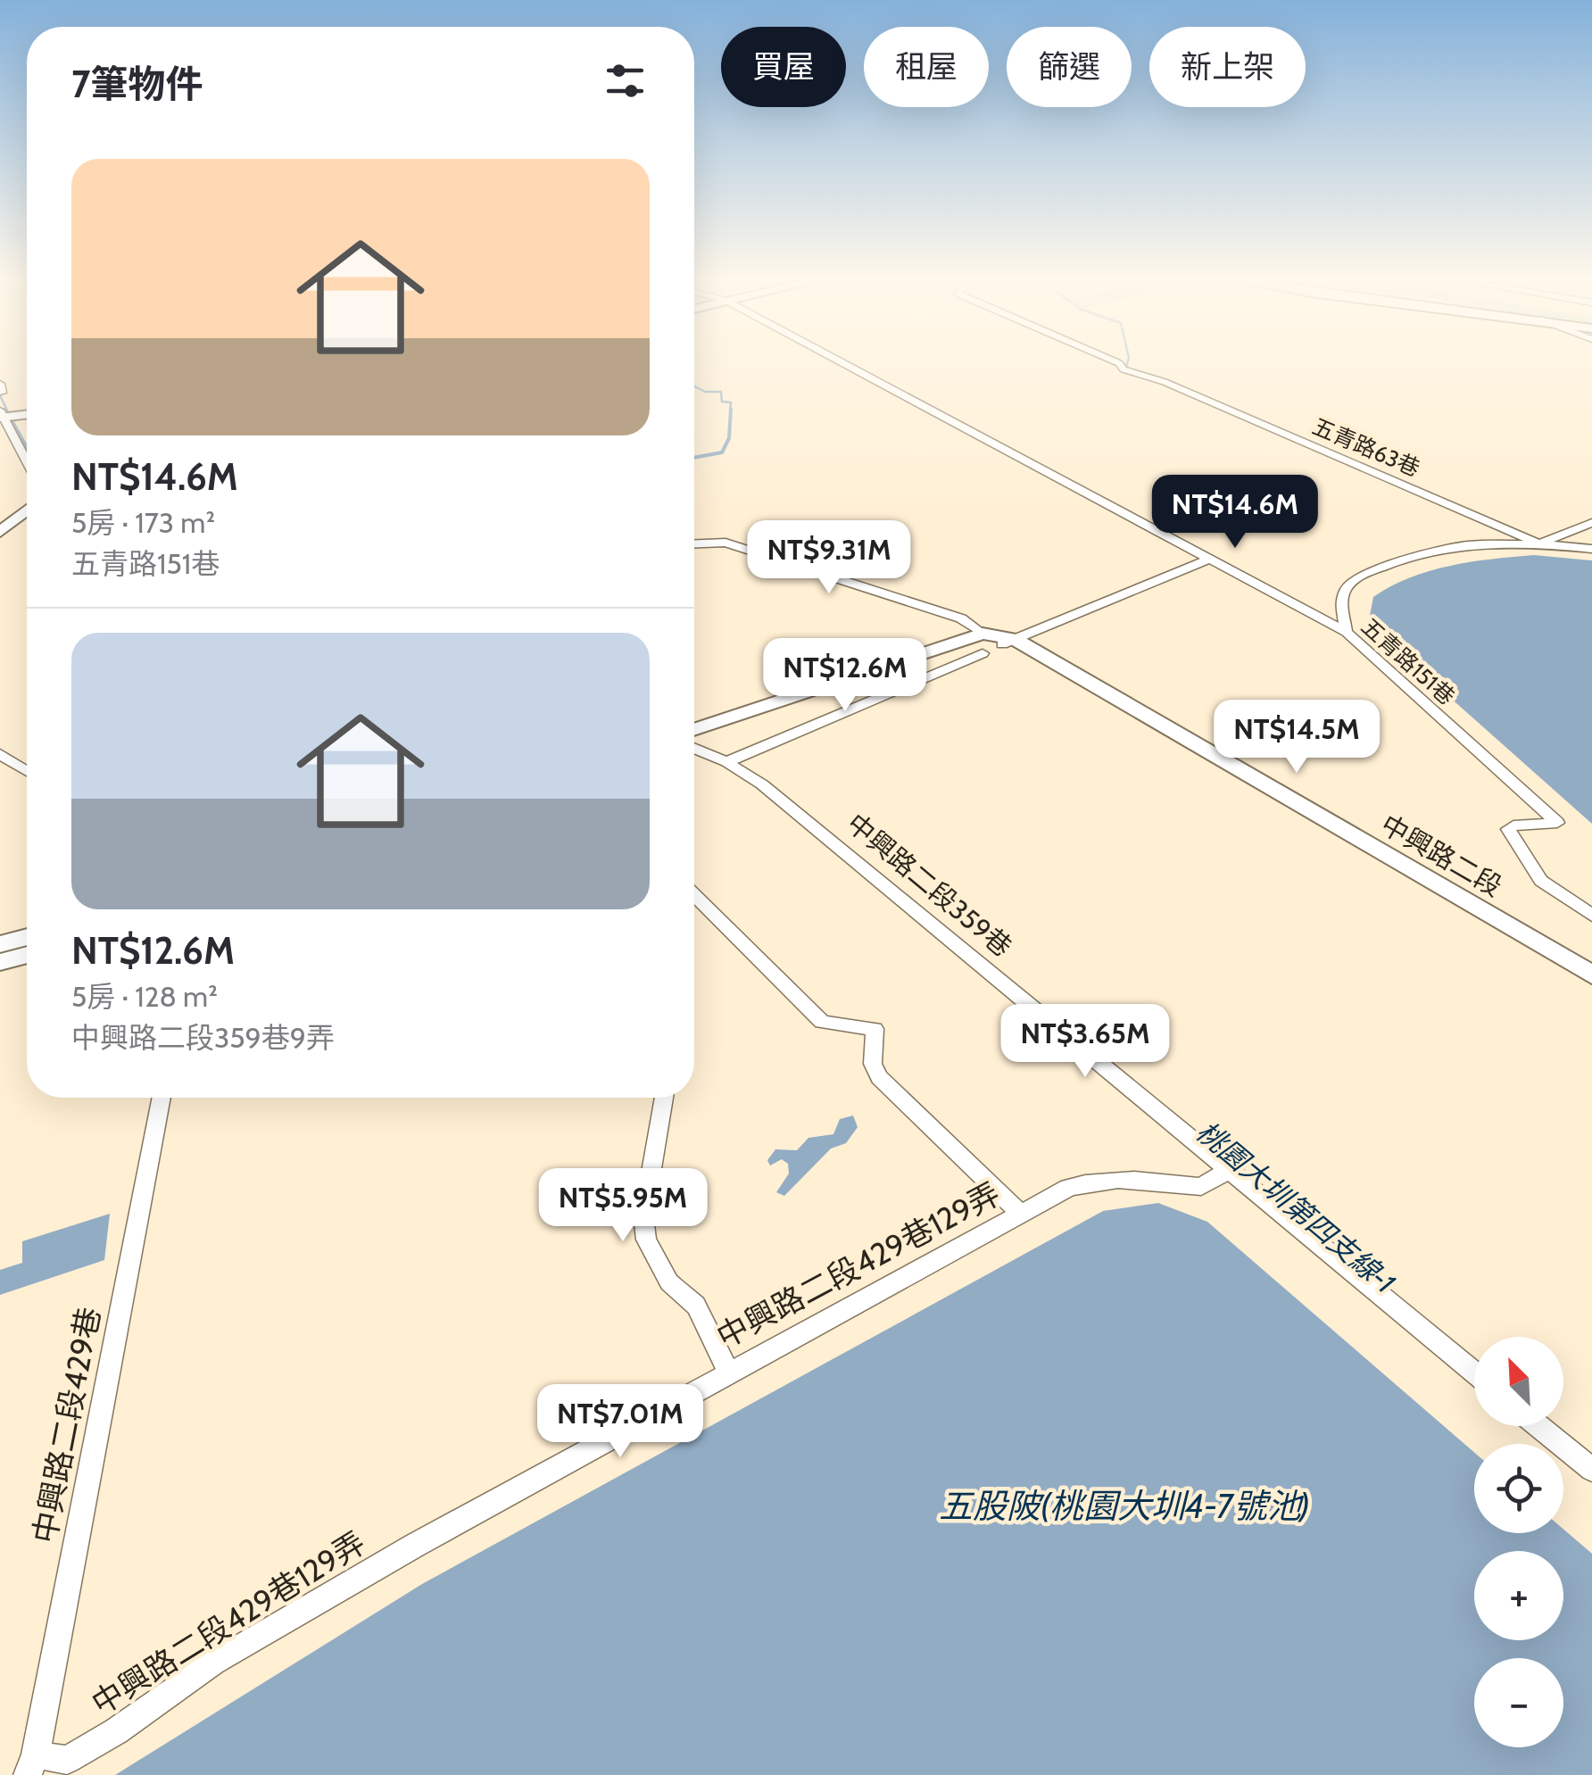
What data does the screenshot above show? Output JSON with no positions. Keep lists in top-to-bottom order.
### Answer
{
  "streets": {
    "street": [
      "五青路63巷",
      "五青路151巷",
      "中興路二段",
      "中興路二段359巷",
      "中興路二段429巷129弄",
      "中興路二段429巷"
    ]
  },
  "crossings": [
    ["中興路二段359巷", "中興路二段429巷129弄"],
    ["中興路二段429巷129弄", "中興路二段429巷"]
  ],
  "water": ["桃園大圳第四支線-1", "五股陂(桃園大圳4-7號池)"],
  "north": "top left",
  "page": {
    "chip": [
      "買屋",
      "租屋",
      "篩選",
      "新上架"
    ],
    "heading": "7筆物件",
    "list": [
      {
        "name": "NT$14.6M",
        "note": "5房 · 173 m² · 五青路151巷"
      },
      {
        "name": "NT$12.6M",
        "note": "5房 · 128 m² · 中興路二段359巷9弄"
      }
    ],
    "price": [
      "NT$14.6M",
      "NT$9.31M",
      "NT$12.6M",
      "NT$14.5M",
      "NT$3.65M",
      "NT$5.95M",
      "NT$7.01M"
    ],
    "map_buttons": ["+", "−"]
  }
}
